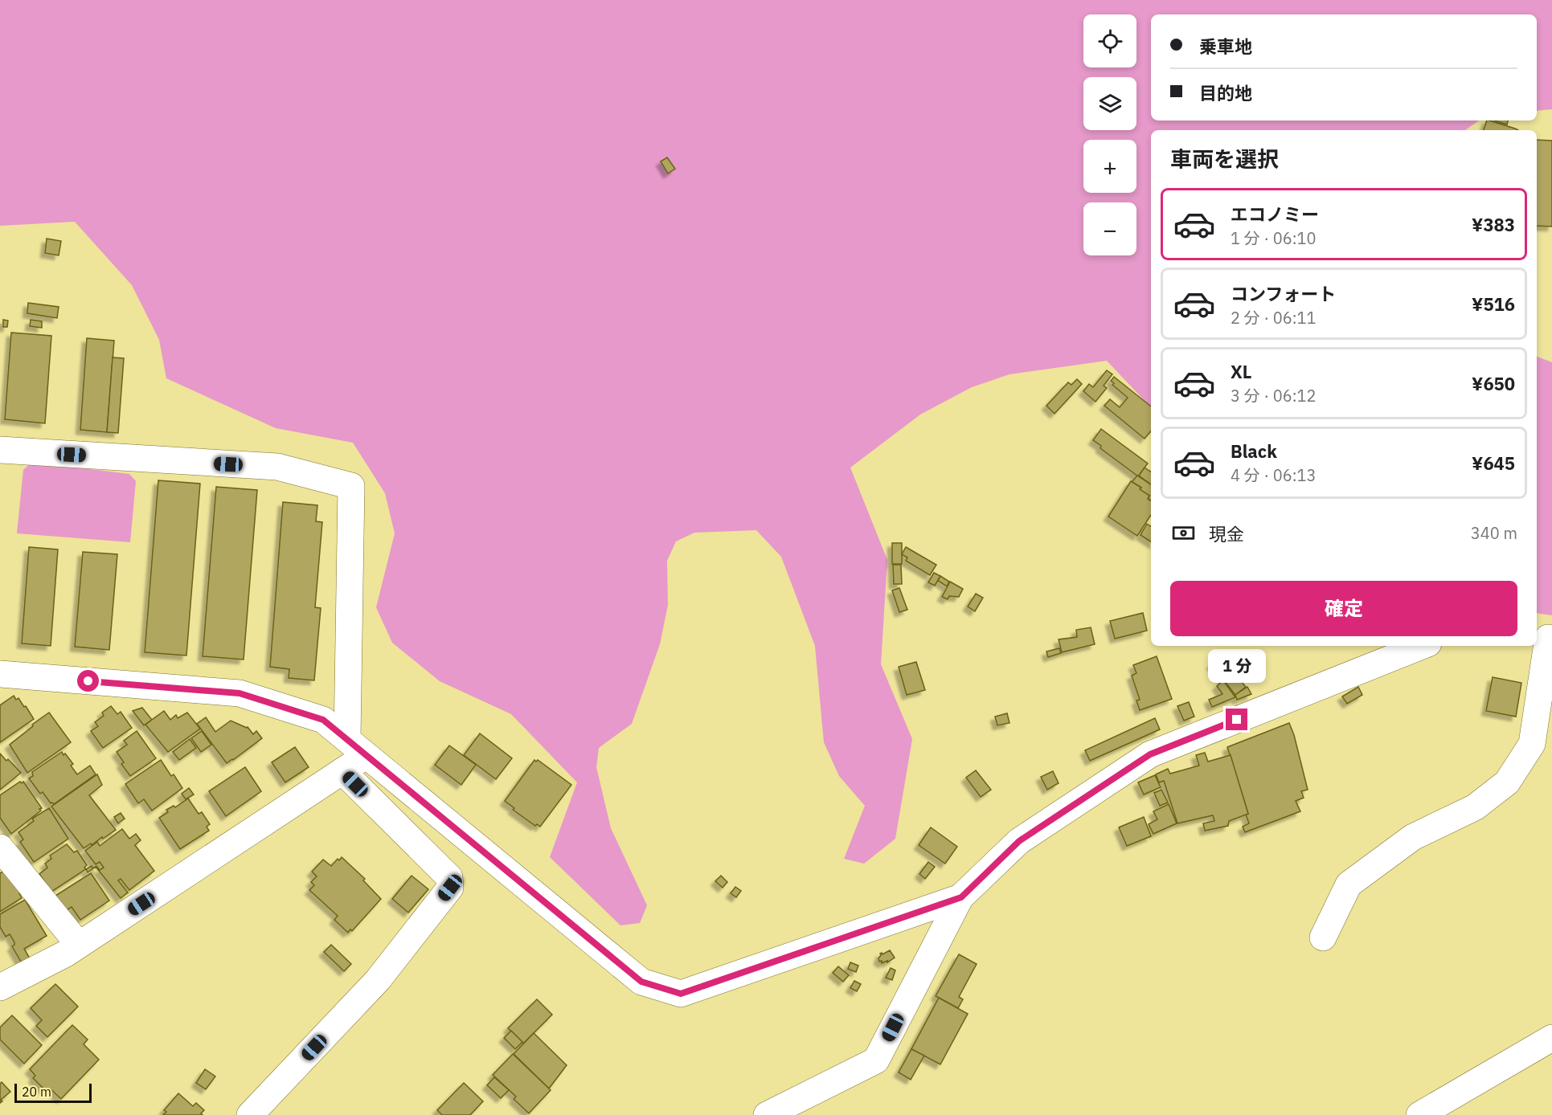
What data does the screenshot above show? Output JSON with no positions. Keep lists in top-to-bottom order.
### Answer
{
  "scale_bar": "20 m",
  "page": {
    "map_buttons": ["+", "−"],
    "banner": ["乗車地", "目的地"],
    "heading": "車両を選択",
    "list": [
      {
        "name": "エコノミー",
        "note": "1 分 · 06:10",
        "value": "¥383"
      },
      {
        "name": "コンフォート",
        "note": "2 分 · 06:11",
        "value": "¥516"
      },
      {
        "name": "XL",
        "note": "3 分 · 06:12",
        "value": "¥650"
      },
      {
        "name": "Black",
        "note": "4 分 · 06:13",
        "value": "¥645"
      }
    ],
    "pay": ["現金", "340 m"],
    "buttons": "確定",
    "bubble": "1 分",
    "scale": "20 m"
  }
}
